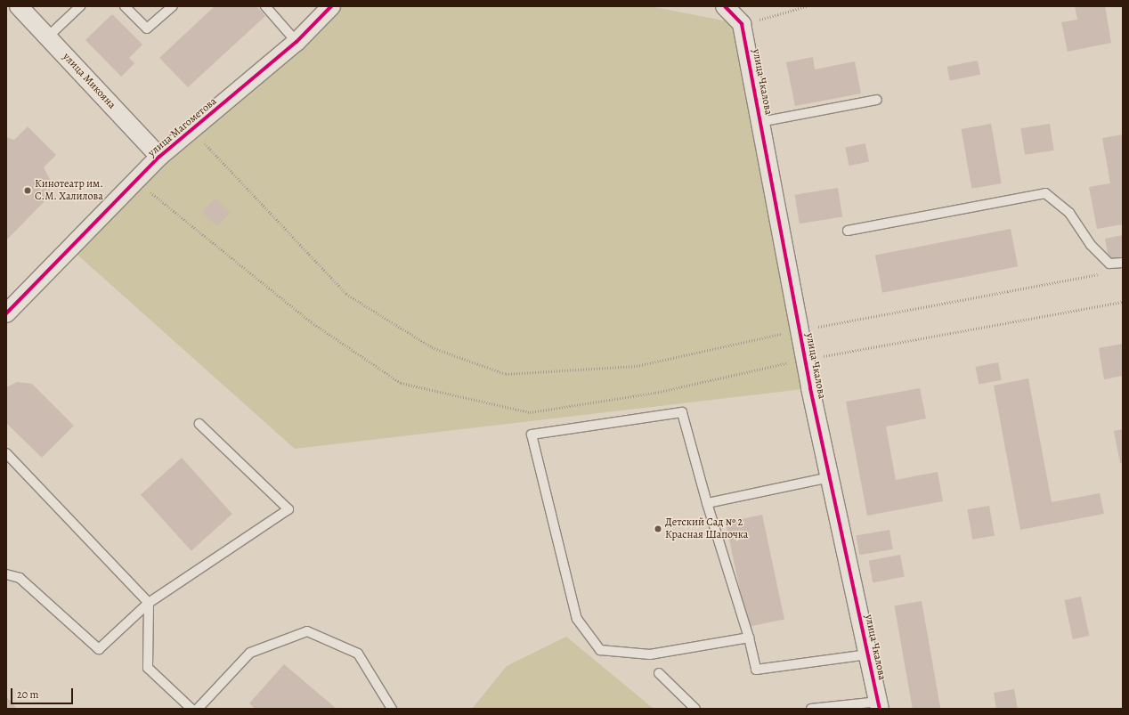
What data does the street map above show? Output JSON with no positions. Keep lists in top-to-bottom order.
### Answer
{
  "streets": {
    "street": ["улица Микояна", "улица Чкалова", "улица Магометова"]
  },
  "crossings": [
    ["улица Микояна", "улица Магометова"]
  ],
  "places": ["Кинотеатр им. С.М. Халилова", "Детский Сад № 2 Красная Шапочка"],
  "scale_bar": "20 m"
}
